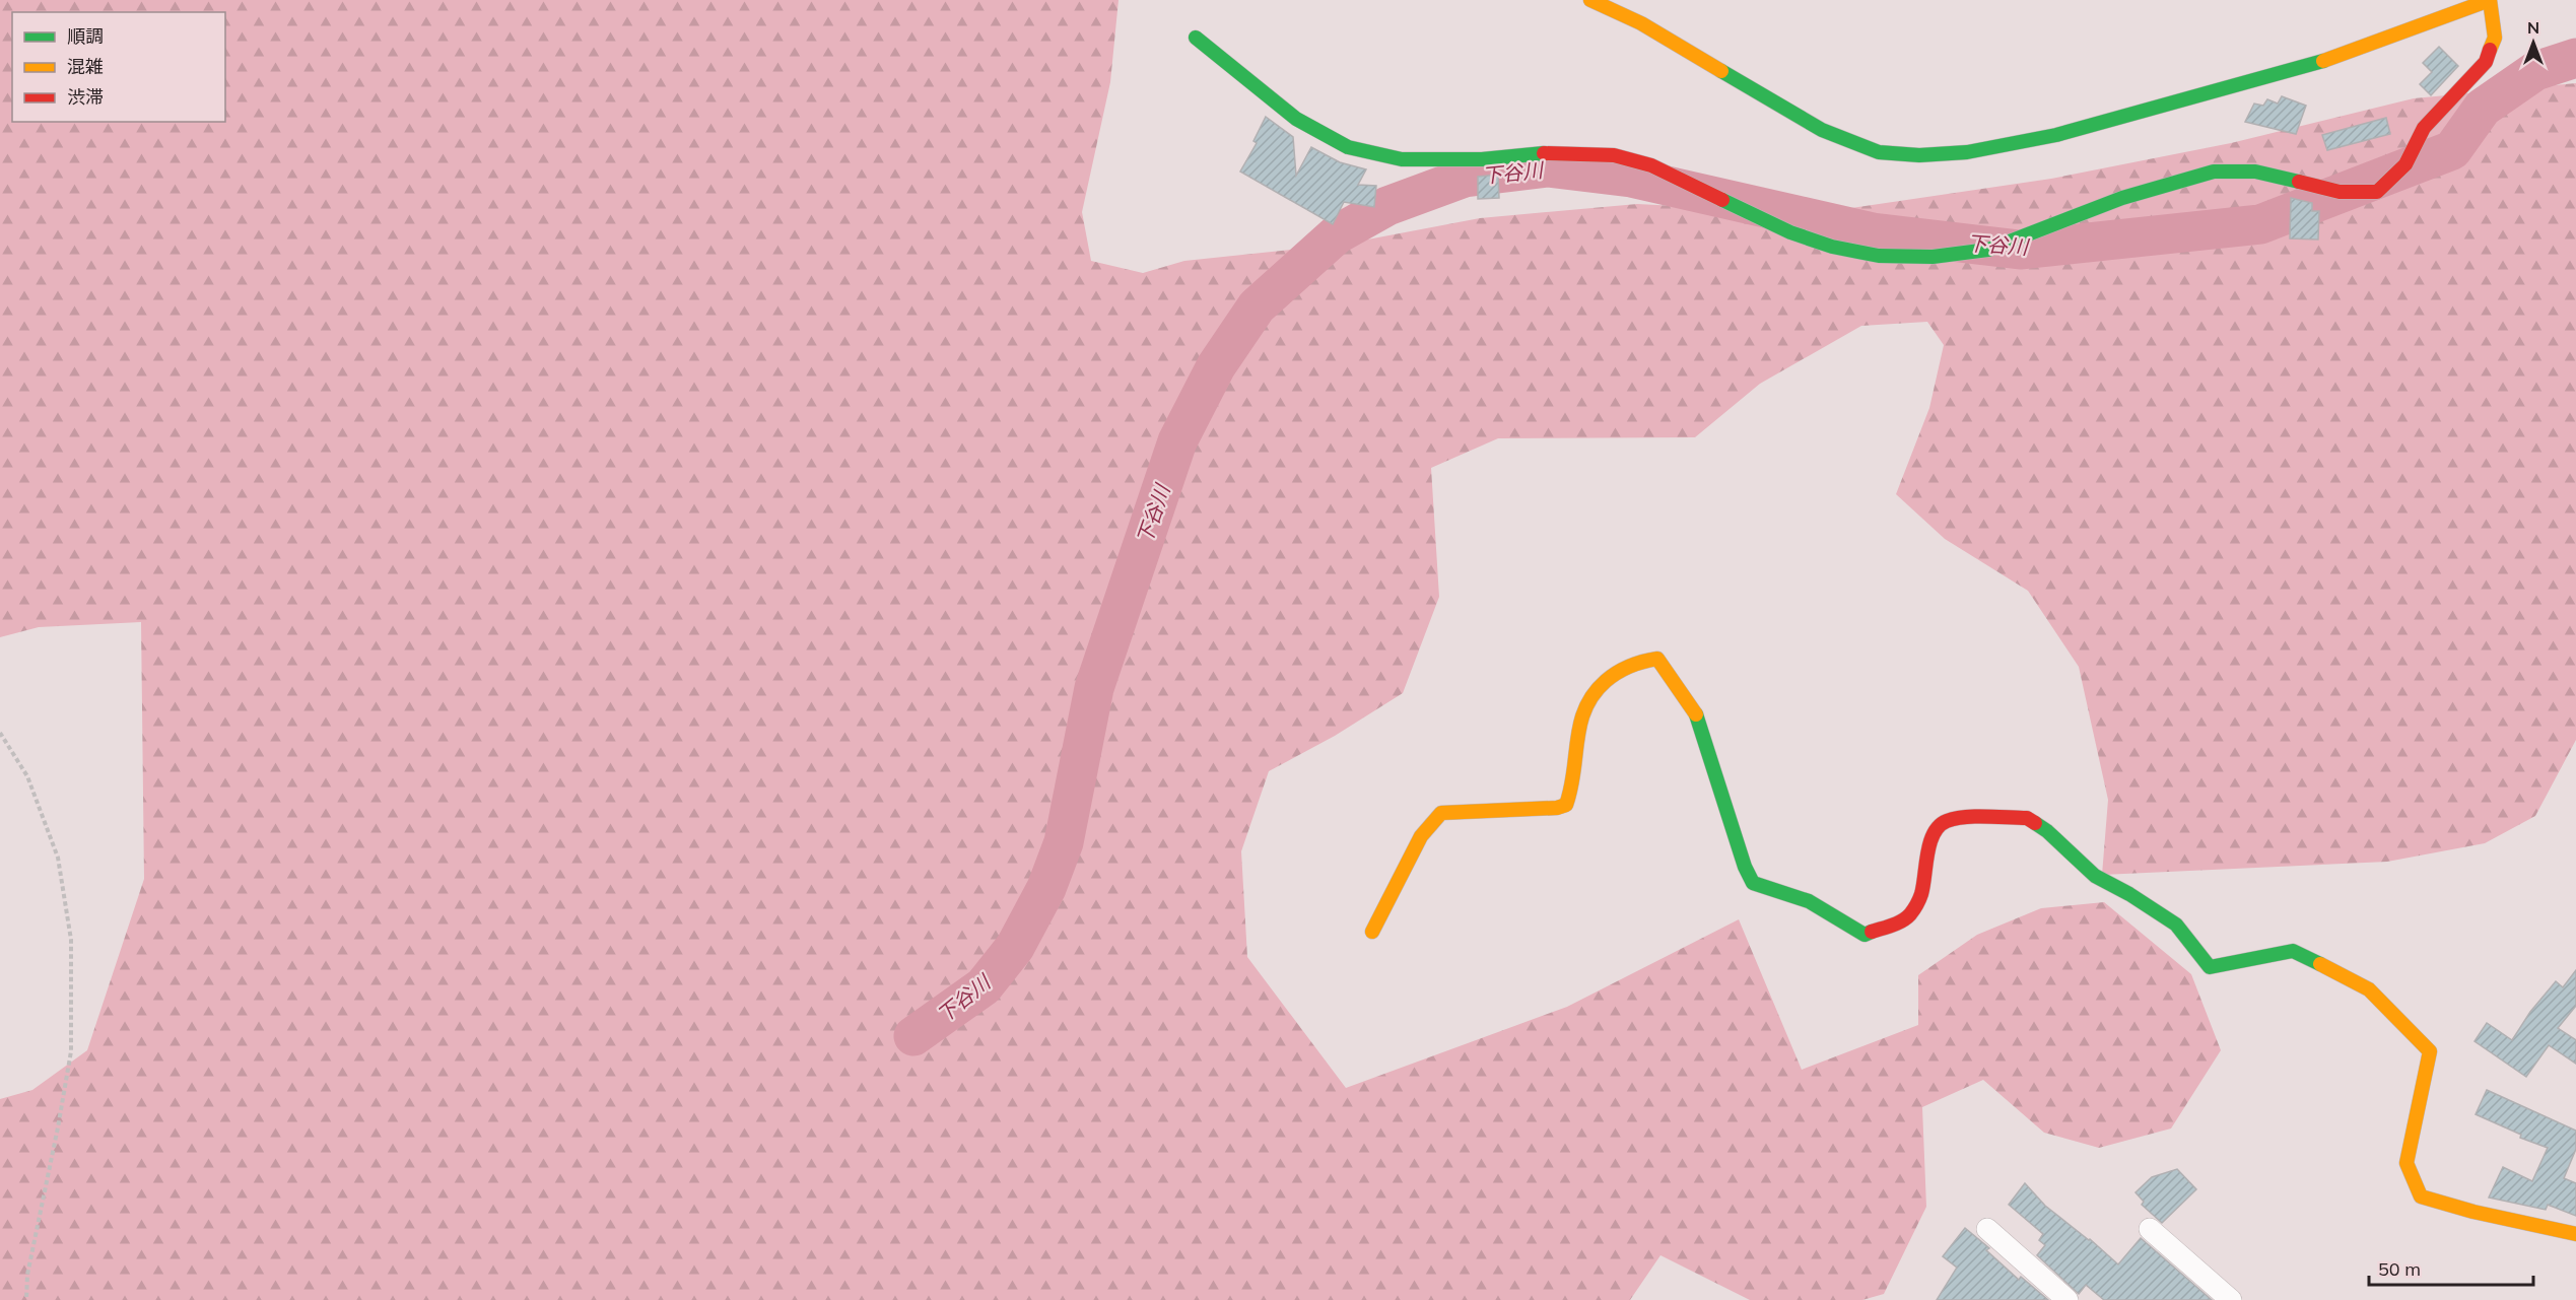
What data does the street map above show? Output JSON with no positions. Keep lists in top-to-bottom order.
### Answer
{
  "water": ["下谷川"],
  "legend": ["順調", "混雑", "渋滞"],
  "scale_bar": "50 m",
  "north": "top"
}
